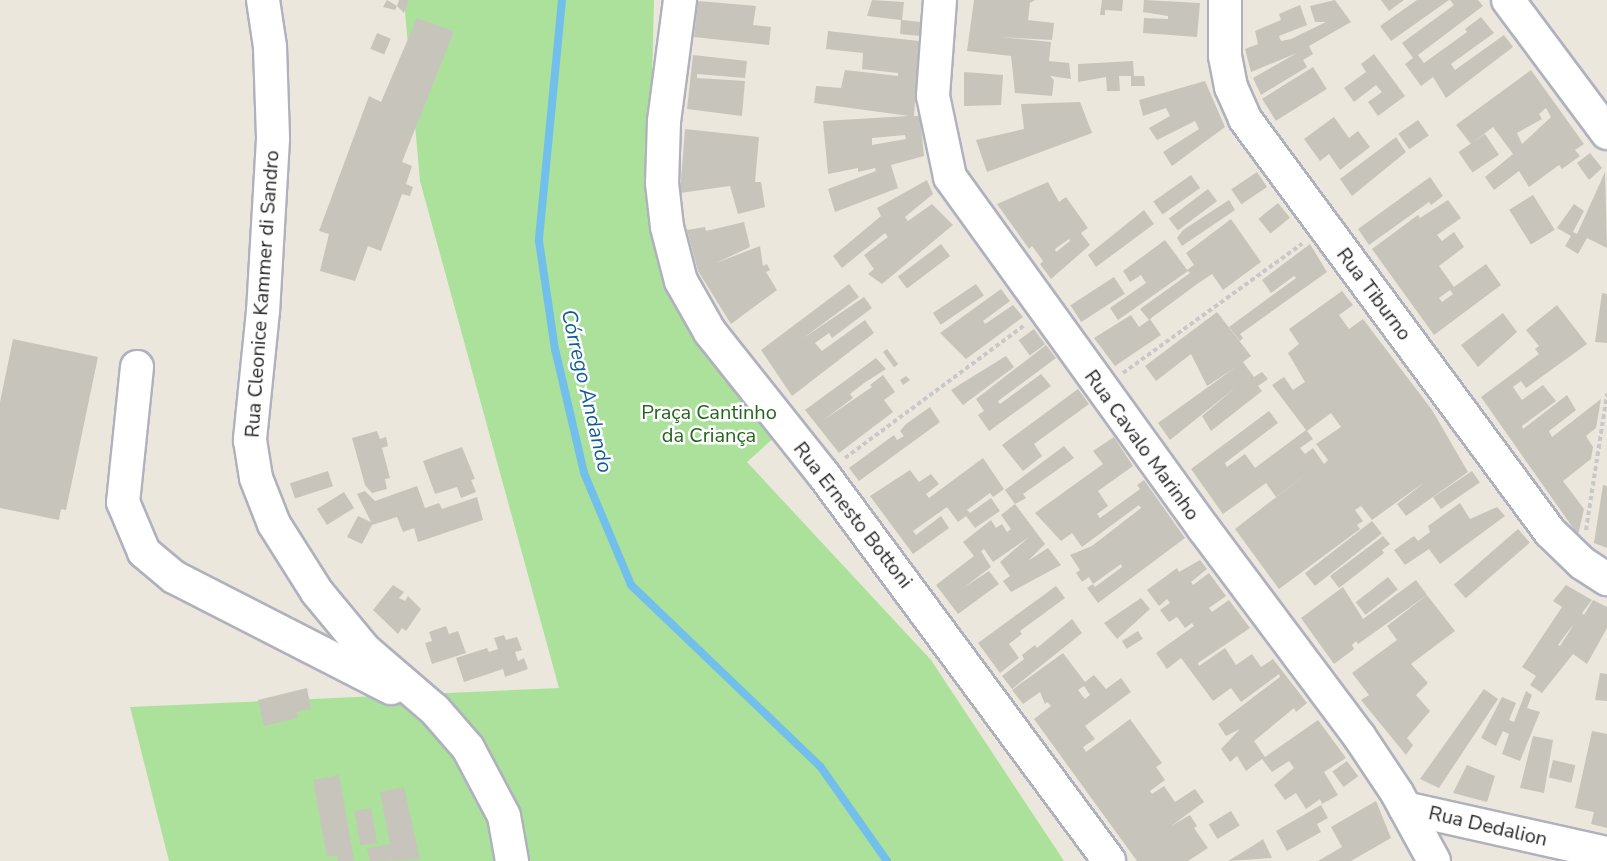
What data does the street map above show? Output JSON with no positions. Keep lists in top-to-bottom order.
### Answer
{
  "streets": {
    "street": [
      "Rua Cleonice Kammer di Sandro",
      "Rua Tiburno",
      "Rua Cavalo Marinho",
      "Rua Ernesto Bottoni",
      "Rua Dedalion"
    ]
  },
  "crossings": [
    ["Rua Cavalo Marinho", "Rua Dedalion"]
  ],
  "water": ["Córrego Andando"],
  "parks": ["Praça Cantinho da Criança"]
}
